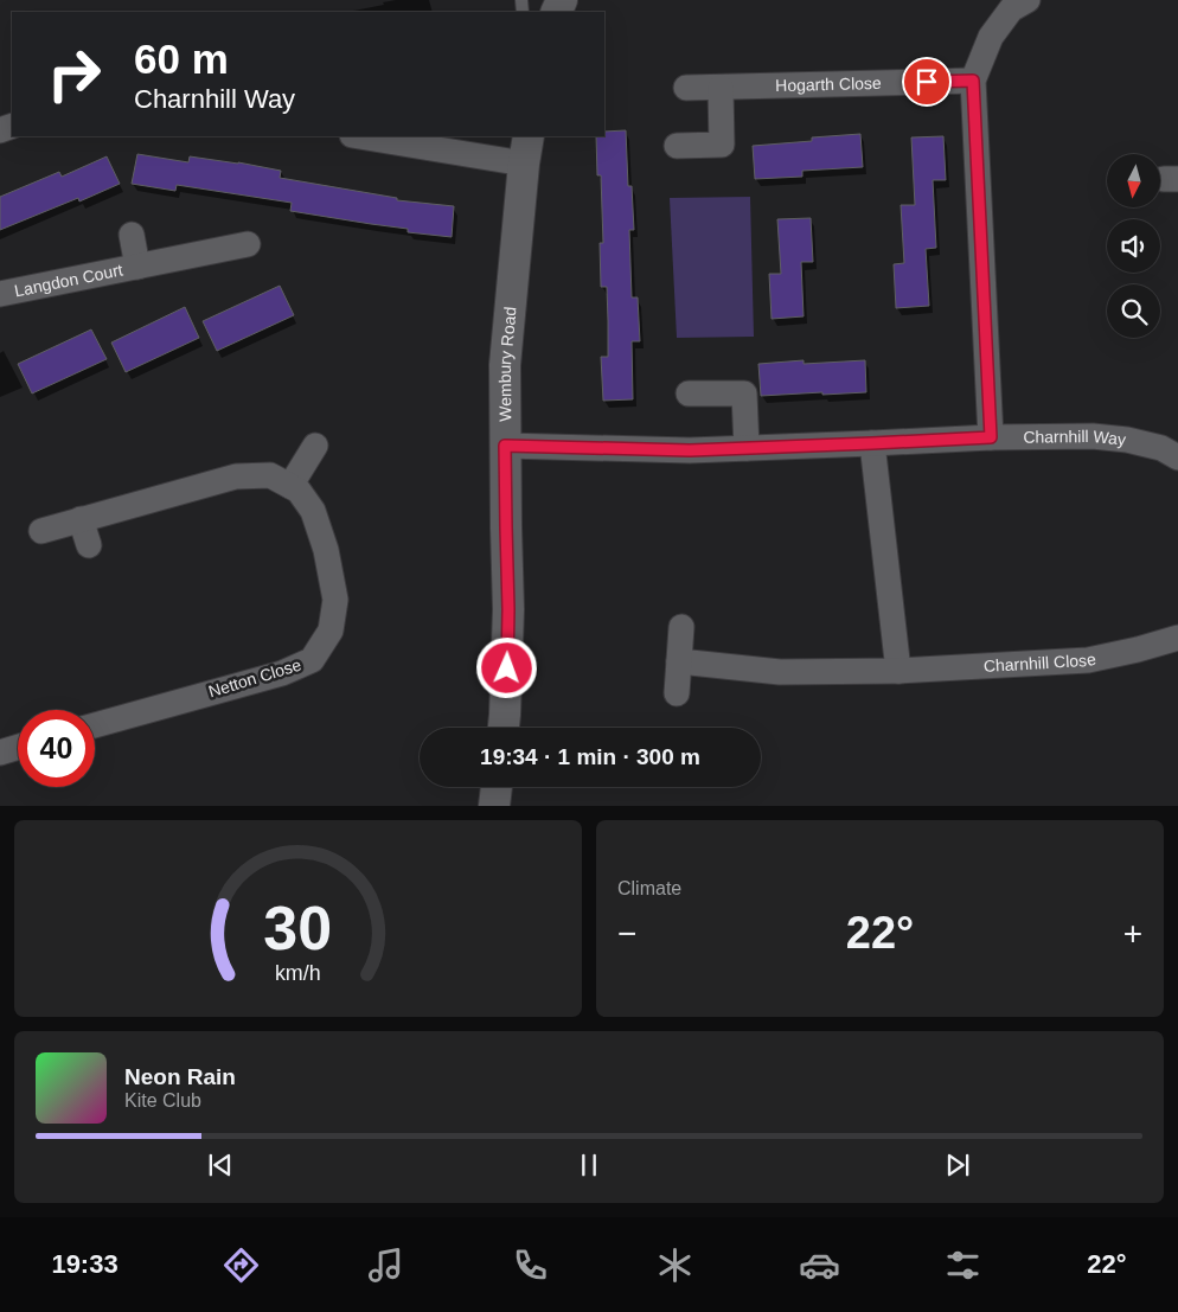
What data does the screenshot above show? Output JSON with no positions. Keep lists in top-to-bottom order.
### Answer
{
  "streets": {
    "street": [
      "Hogarth Close",
      "Langdon Court",
      "Wembury Road",
      "Charnhill Way",
      "Charnhill Close",
      "Netton Close"
    ]
  },
  "crossings": [
    ["Wembury Road", "Charnhill Way"]
  ],
  "north": "bottom",
  "page": {
    "turn": ["60 m", "Charnhill Way"],
    "limit": "40",
    "trip": "19:34 · 1 min · 300 m",
    "tile": "Climate",
    "heat": ["−", "22°", "+"],
    "song": ["Neon Rain", "Kite Club"],
    "tabs": ["19:33", "22°"],
    "gauge": ["30", "km/h"]
  }
}
